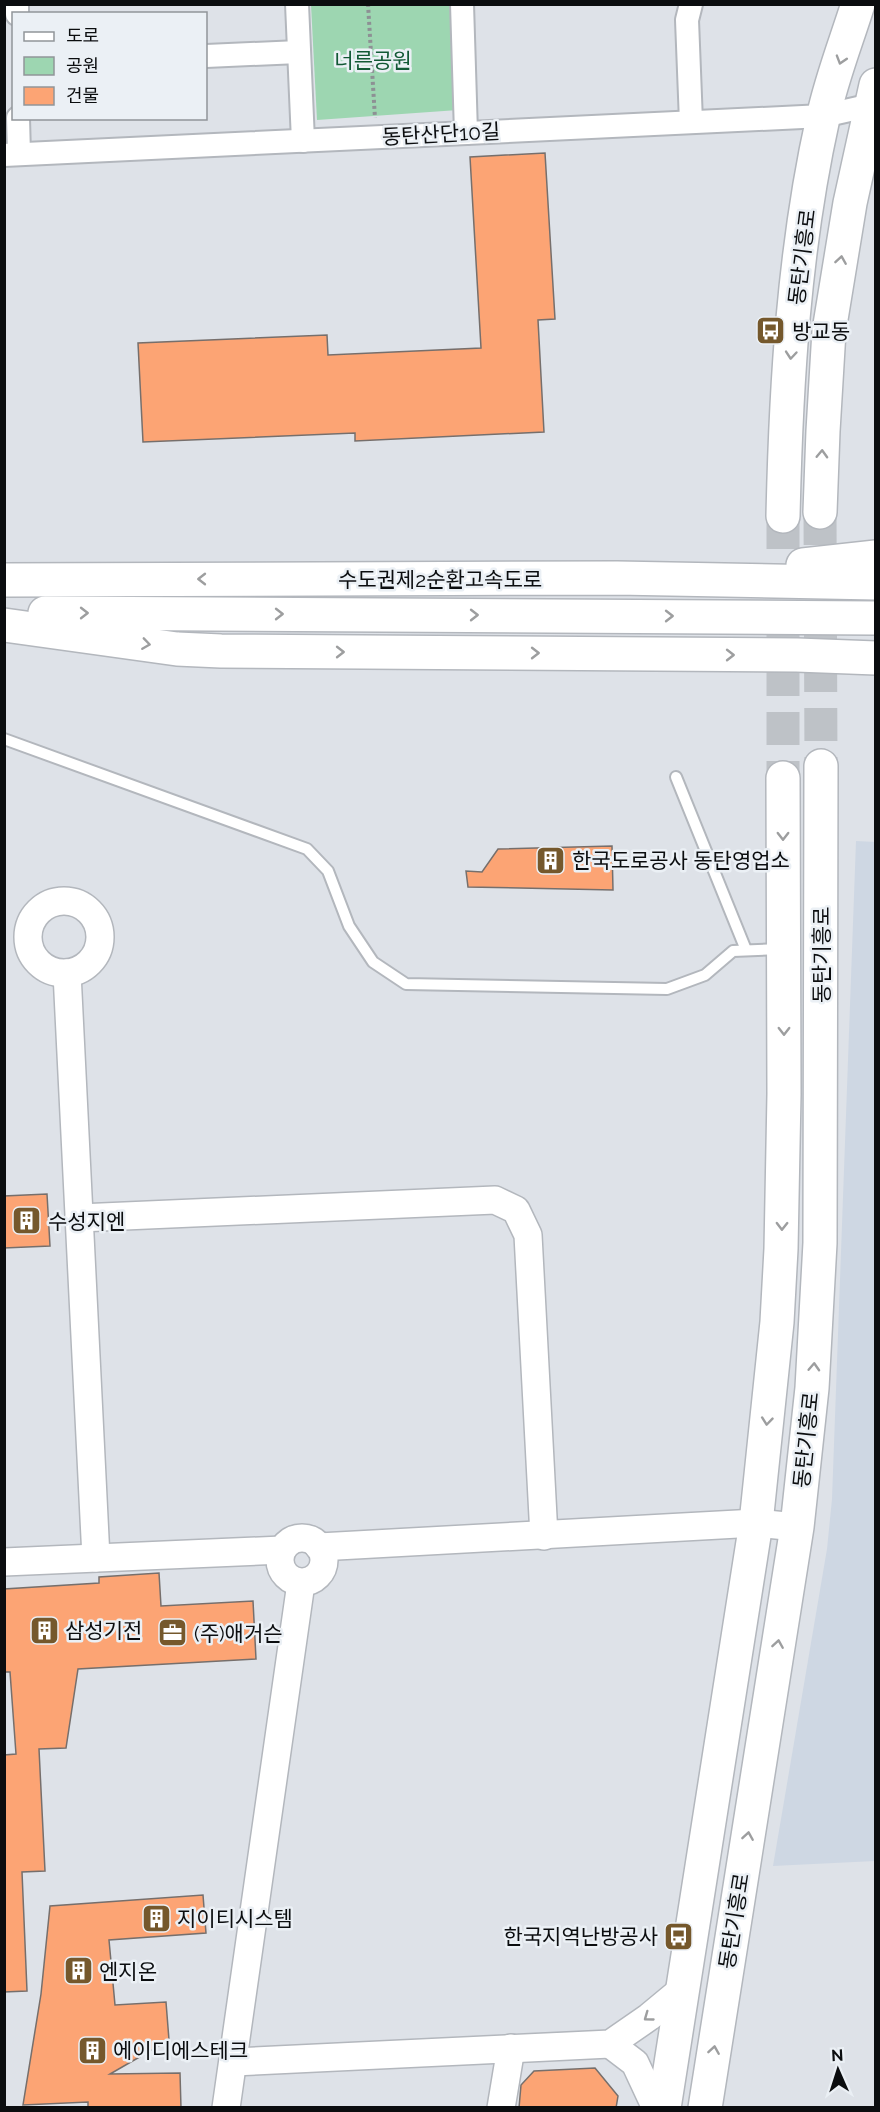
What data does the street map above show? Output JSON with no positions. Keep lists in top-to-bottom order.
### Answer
{
  "streets": {
    "main road": ["동탄기흥로", "수도권제2순환고속도로"],
    "street": ["동탄산단10길"]
  },
  "crossings": [
    ["동탄산단10길", "동탄기흥로"]
  ],
  "parks": ["너른공원"],
  "places": {
    "bus stop": ["방교동", "한국지역난방공사"],
    "building": [
      "한국도로공사 동탄영업소",
      "수성지엔",
      "삼성기전",
      "지이티시스템",
      "엔지온",
      "에이디에스테크"
    ],
    "office": ["(주)애거슨"]
  },
  "legend": ["도로", "공원", "건물"],
  "north": "top"
}
